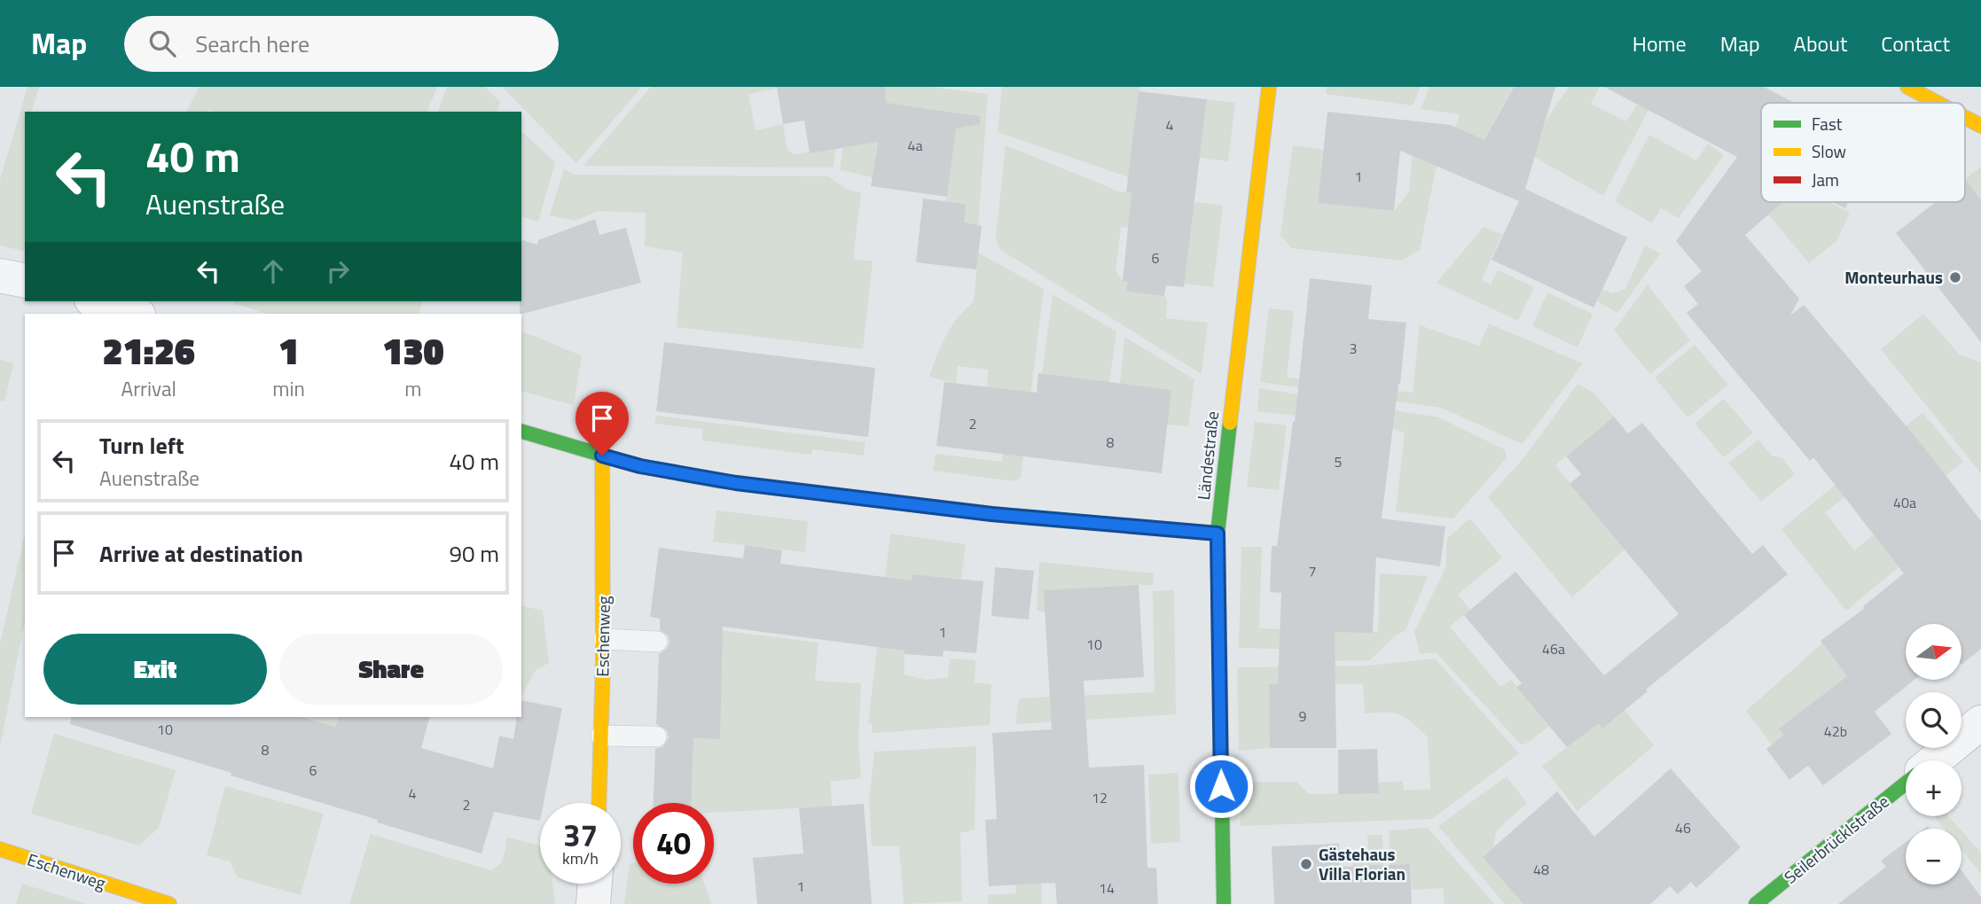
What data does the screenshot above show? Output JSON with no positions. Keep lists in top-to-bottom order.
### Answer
{
  "streets": {
    "street": ["Ländestraße", "Eschenweg", "Seilerbrücklstraße"]
  },
  "places": ["Monteurhaus", "Gästehaus Villa Florian"],
  "house_numbers": [
    "4",
    "4a",
    "1",
    "6",
    "3",
    "2",
    "8",
    "5",
    "40a",
    "7",
    "1",
    "10",
    "46a",
    "9",
    "10",
    "42b",
    "8",
    "6",
    "4",
    "12",
    "2",
    "46",
    "48",
    "1",
    "14"
  ],
  "legend": ["Fast", "Slow", "Jam"],
  "north": "right",
  "page": {
    "header": "Map",
    "search": "Search here",
    "nav": [
      "Home",
      "Map",
      "About",
      "Contact"
    ],
    "turn": ["40 m", "Auenstraße"],
    "eta": [
      "21:26",
      "Arrival",
      "1",
      "min",
      "130",
      "m"
    ],
    "list": [
      {
        "name": "Turn left",
        "note": "Auenstraße",
        "value": "40 m"
      },
      {
        "name": "Arrive at destination",
        "value": "90 m"
      }
    ],
    "buttons": ["Exit", "Share"],
    "map_buttons": ["+", "−"],
    "speed": "37 km/h",
    "limit": "40"
  }
}
